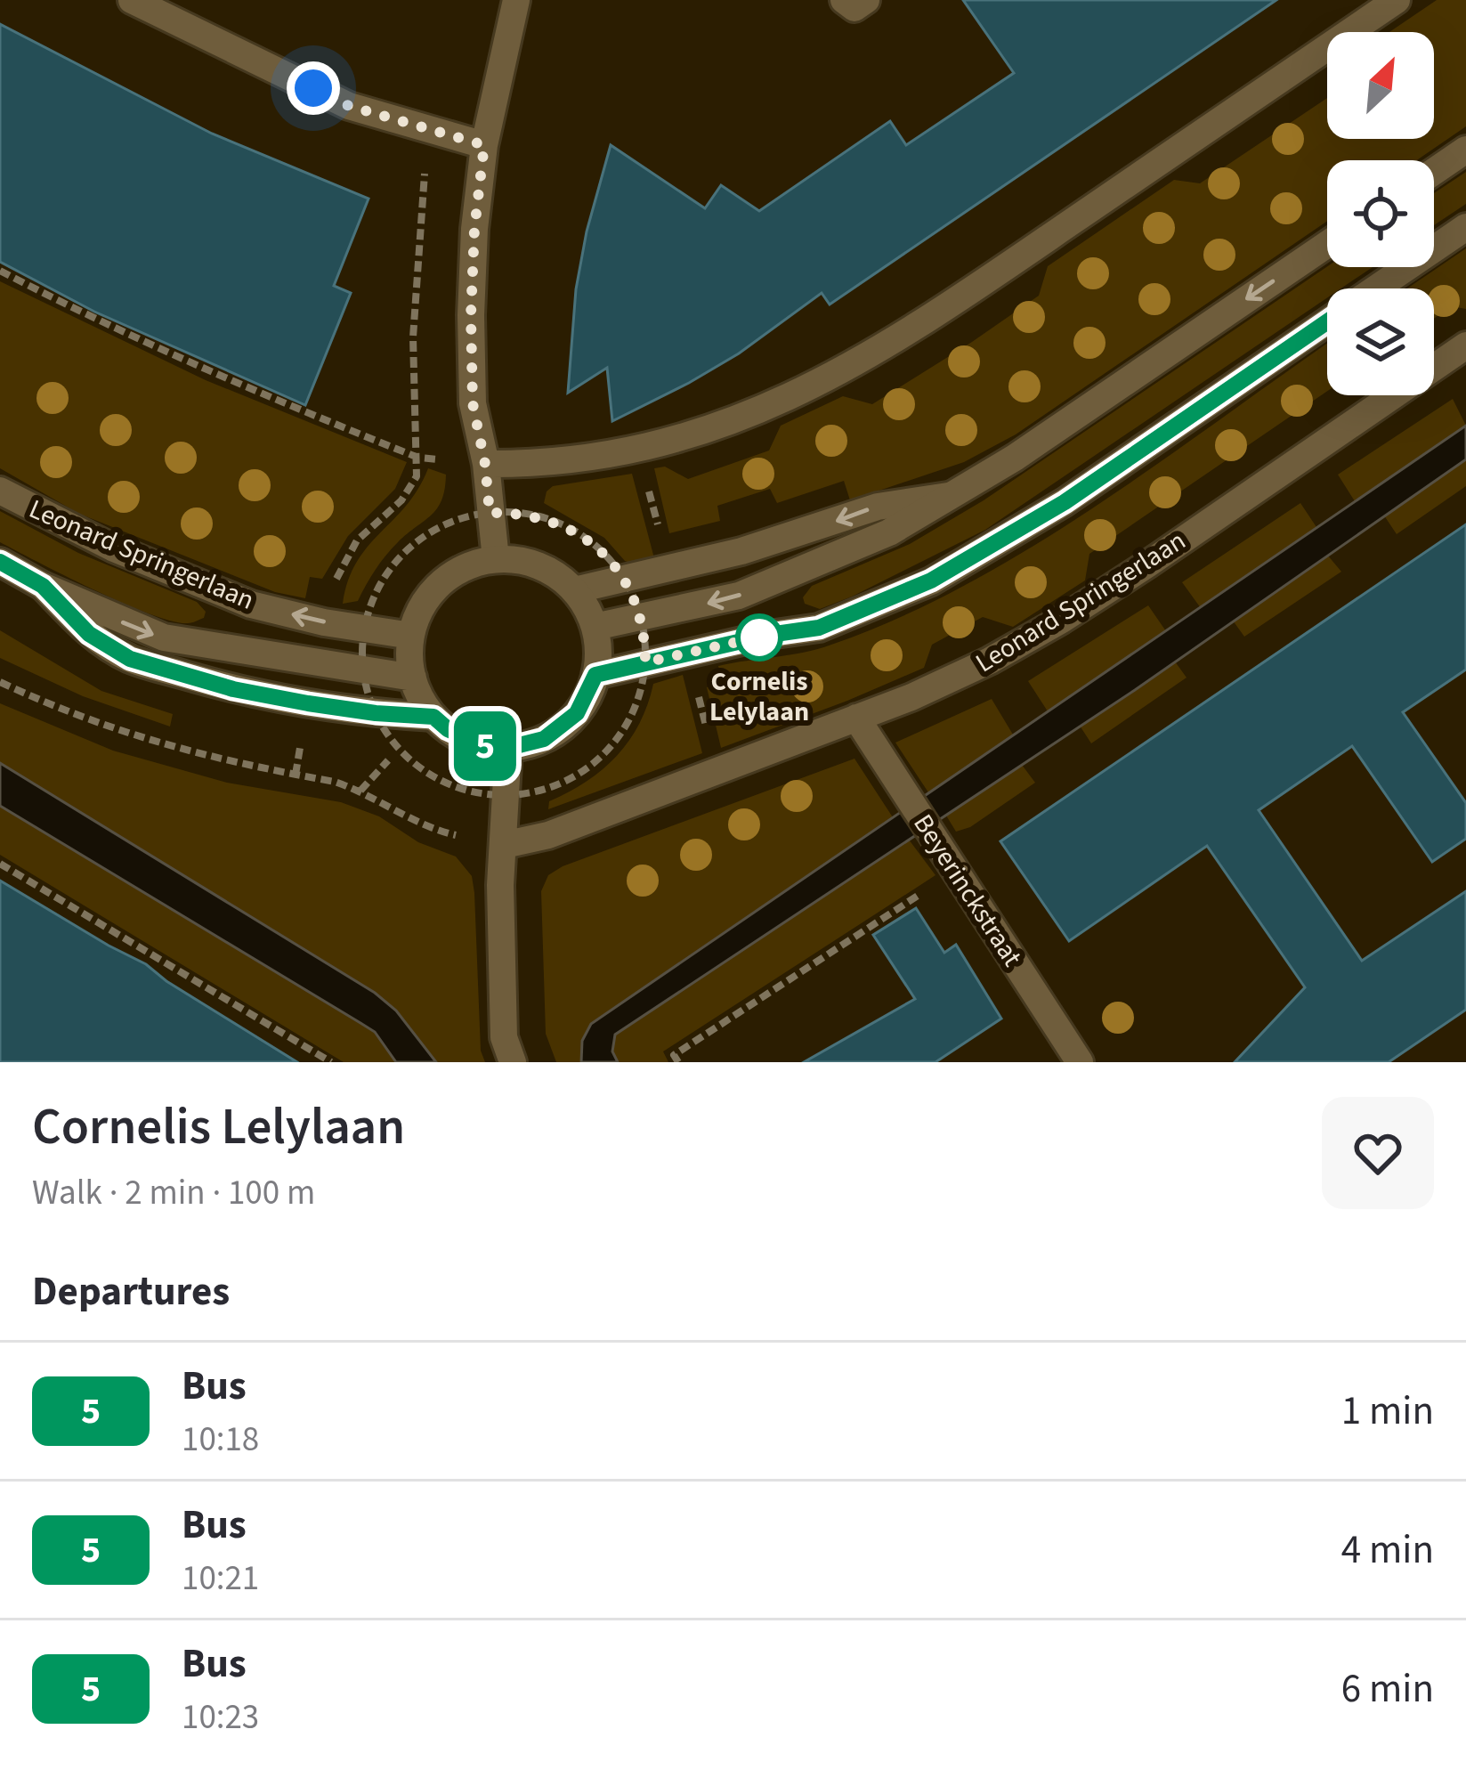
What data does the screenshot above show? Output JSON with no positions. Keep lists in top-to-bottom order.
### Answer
{
  "streets": {
    "street": ["Leonard Springerlaan", "Beyerinckstraat"]
  },
  "crossings": [
    ["Leonard Springerlaan", "Beyerinckstraat"]
  ],
  "places": ["Cornelis Lelylaan"],
  "lines": ["bus line 5"],
  "north": "top right",
  "page": {
    "on_map": "5",
    "heading": [
      ["Cornelis Lelylaan", "Walk · 2 min · 100 m"],
      "Departures"
    ],
    "list": [
      {
        "mark": "5",
        "name": "Bus",
        "note": "10:18",
        "value": "1 min"
      },
      {
        "mark": "5",
        "name": "Bus",
        "note": "10:21",
        "value": "4 min"
      },
      {
        "mark": "5",
        "name": "Bus",
        "note": "10:23",
        "value": "6 min"
      }
    ]
  }
}
